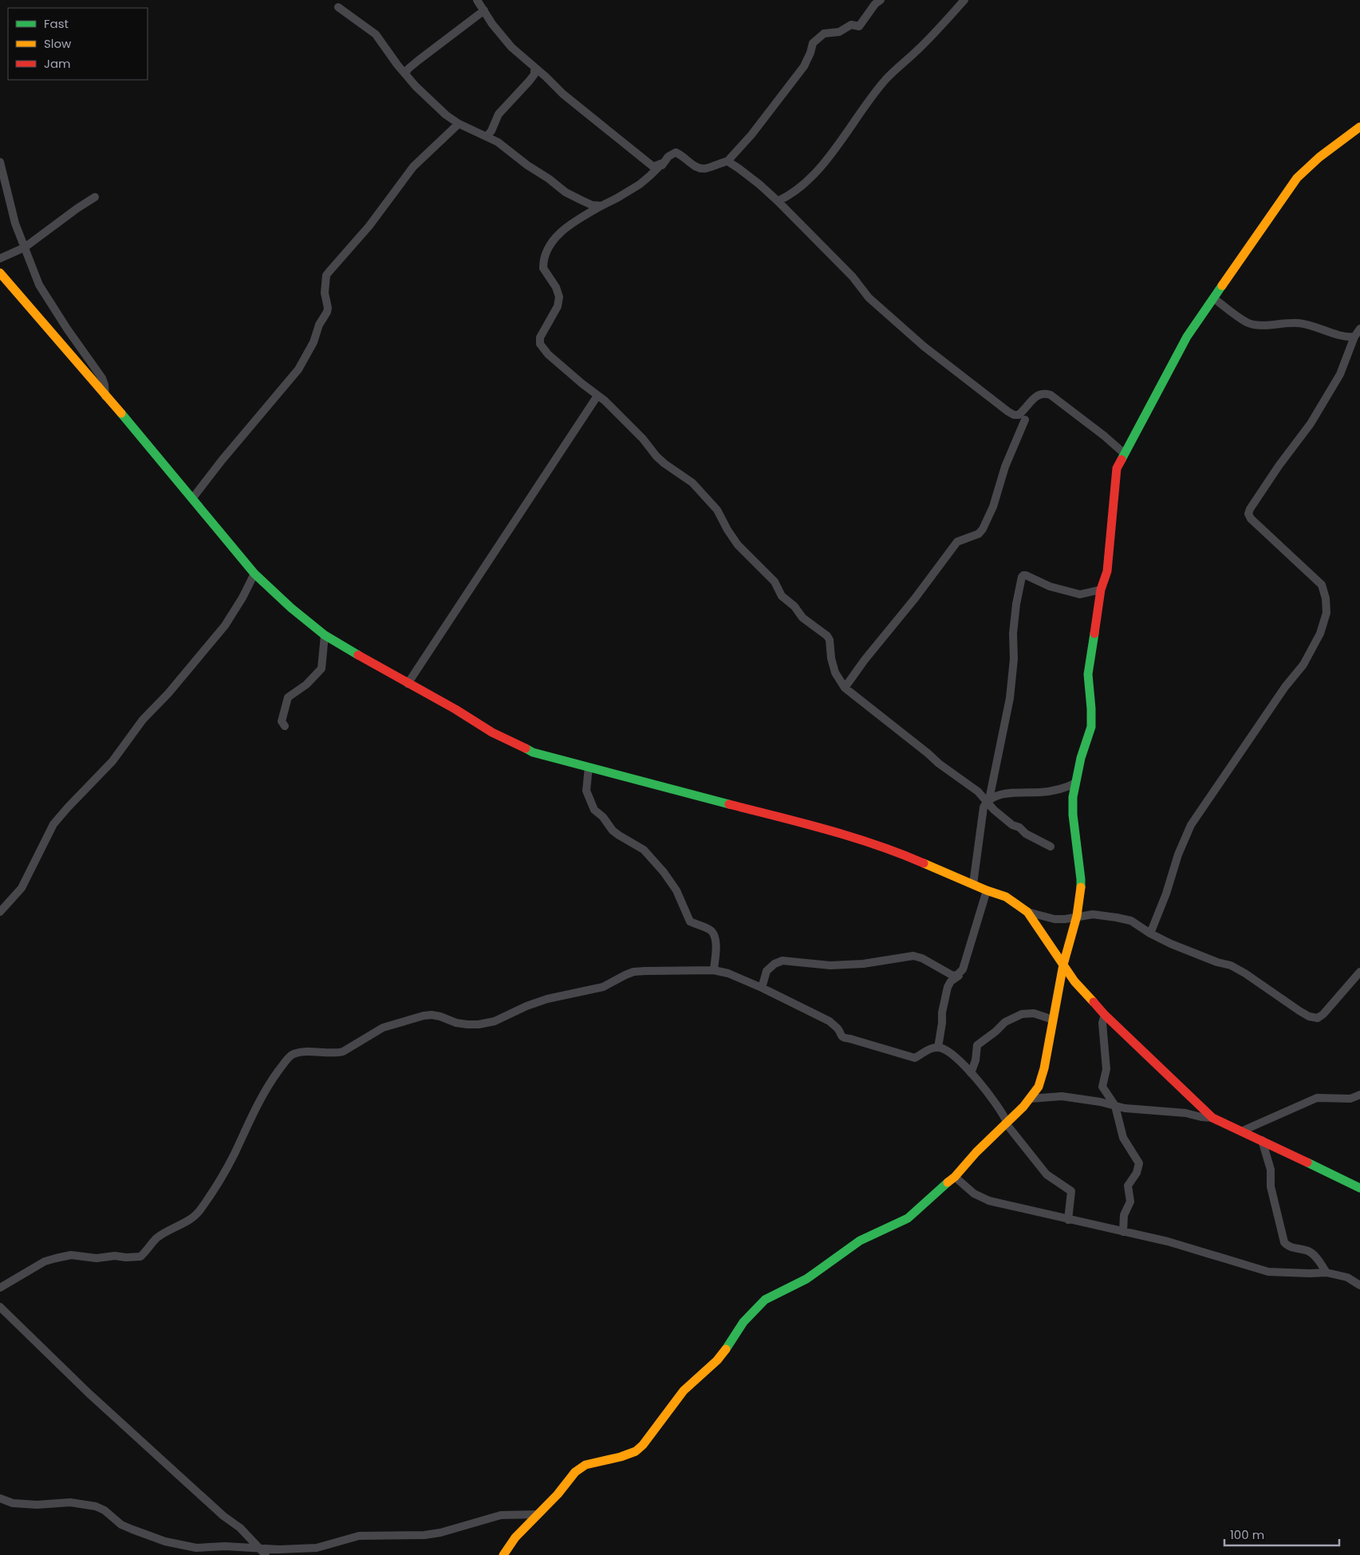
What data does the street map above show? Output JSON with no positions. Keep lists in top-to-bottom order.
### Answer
{
  "legend": ["Fast", "Slow", "Jam"],
  "scale_bar": "100 m"
}
